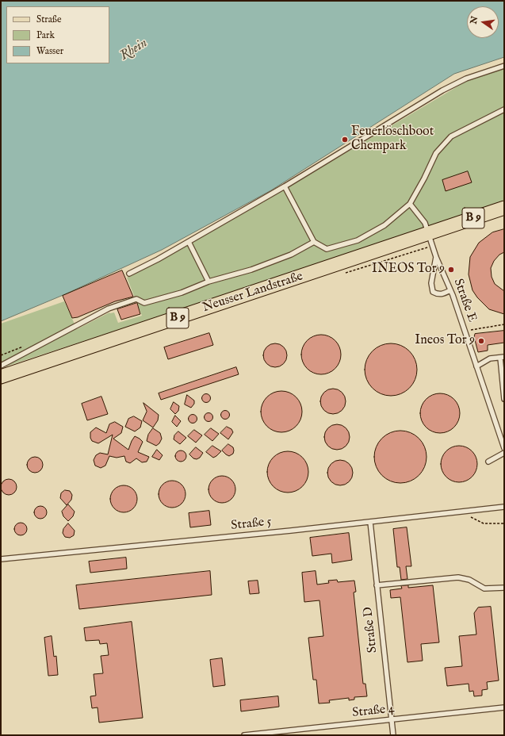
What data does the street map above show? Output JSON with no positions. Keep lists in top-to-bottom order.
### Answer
{
  "streets": {
    "main road": ["B 9", "Neusser Landstraße"],
    "lane": [
      "Straße E",
      "Straße 5",
      "Straße D",
      "Straße 4"
    ]
  },
  "crossings": [
    ["Neusser Landstraße", "Straße E"],
    ["Straße 5", "Straße D"],
    ["Straße D", "Straße 4"]
  ],
  "water": ["Rhein"],
  "places": ["Feuerlöschboot Chempark", "INEOS Tor 9", "Ineos Tor 9"],
  "legend": ["Straße", "Park", "Wasser"],
  "north": "left"
}
